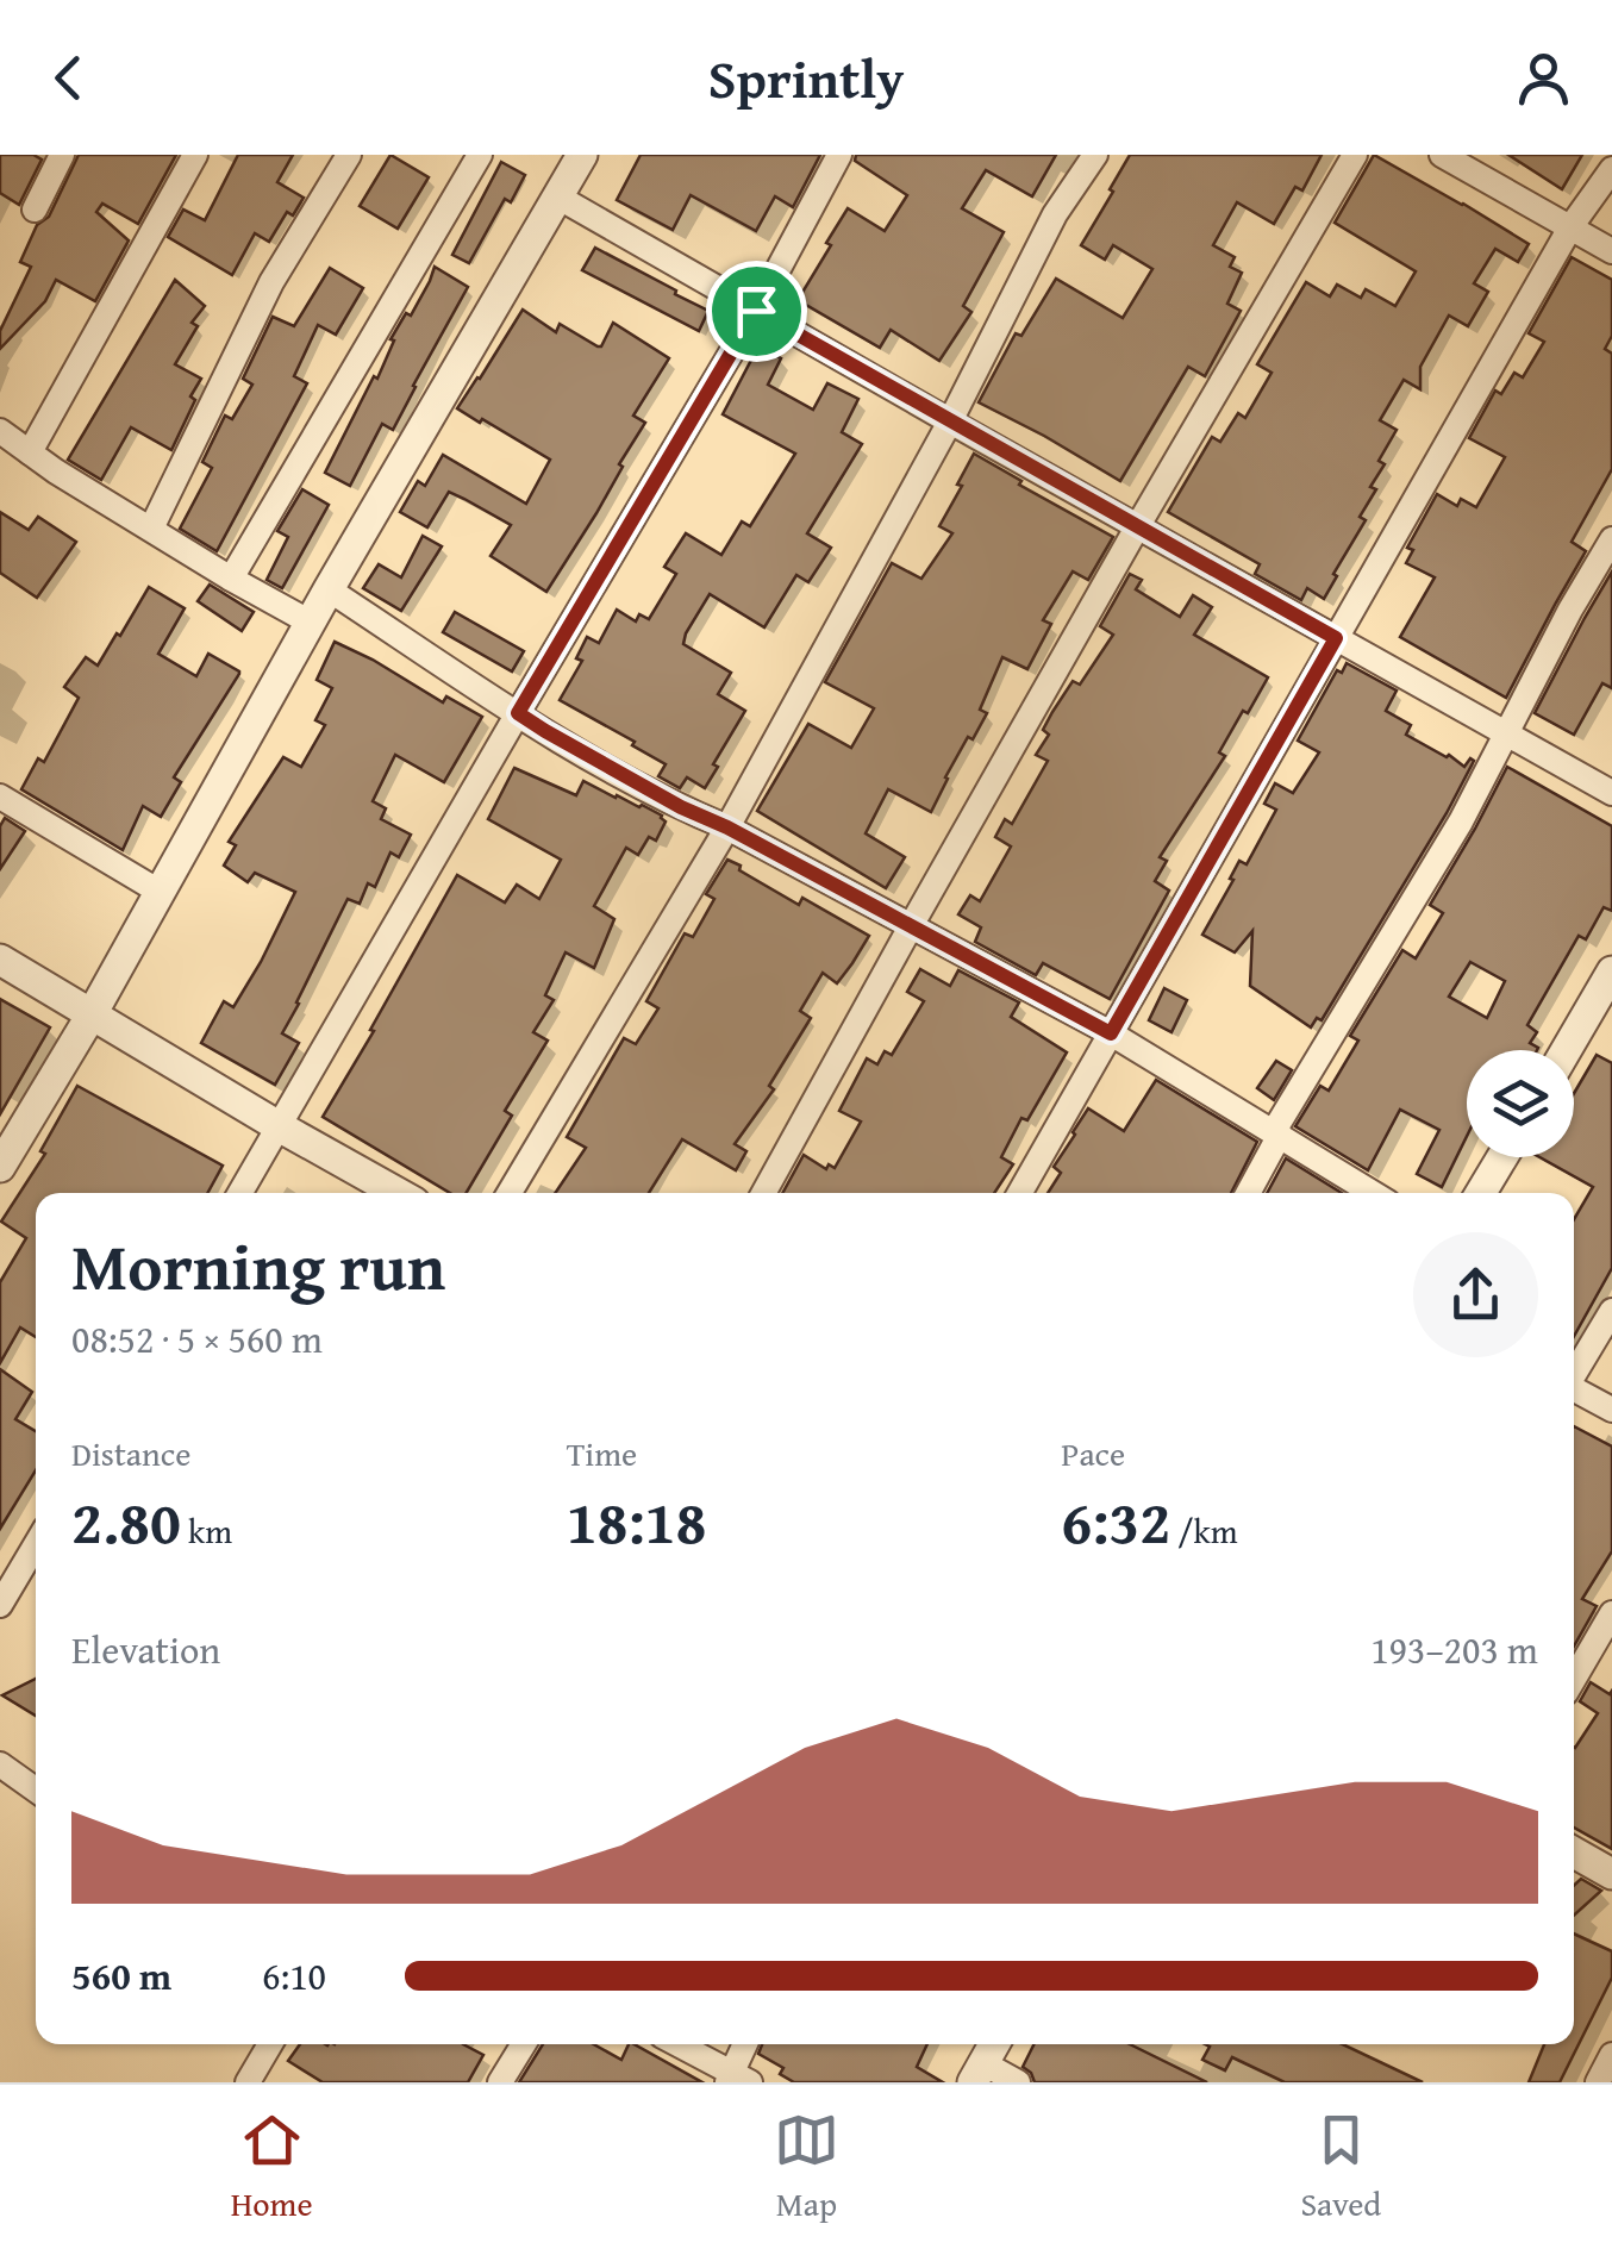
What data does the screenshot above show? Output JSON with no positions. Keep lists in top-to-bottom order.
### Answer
{
  "page": {
    "header": "Sprintly",
    "heading": ["Morning run", "08:52 · 5 × 560 m"],
    "stats": [
      ["Distance", "2.80 km"],
      ["Time", "18:18"],
      ["Pace", "6:32 /km"]
    ],
    "chart": ["Elevation", "193–203 m"],
    "list": [
      {
        "name": "560 m",
        "note": "6:10"
      }
    ],
    "tabs": ["Home", "Map", "Saved"]
  }
}
